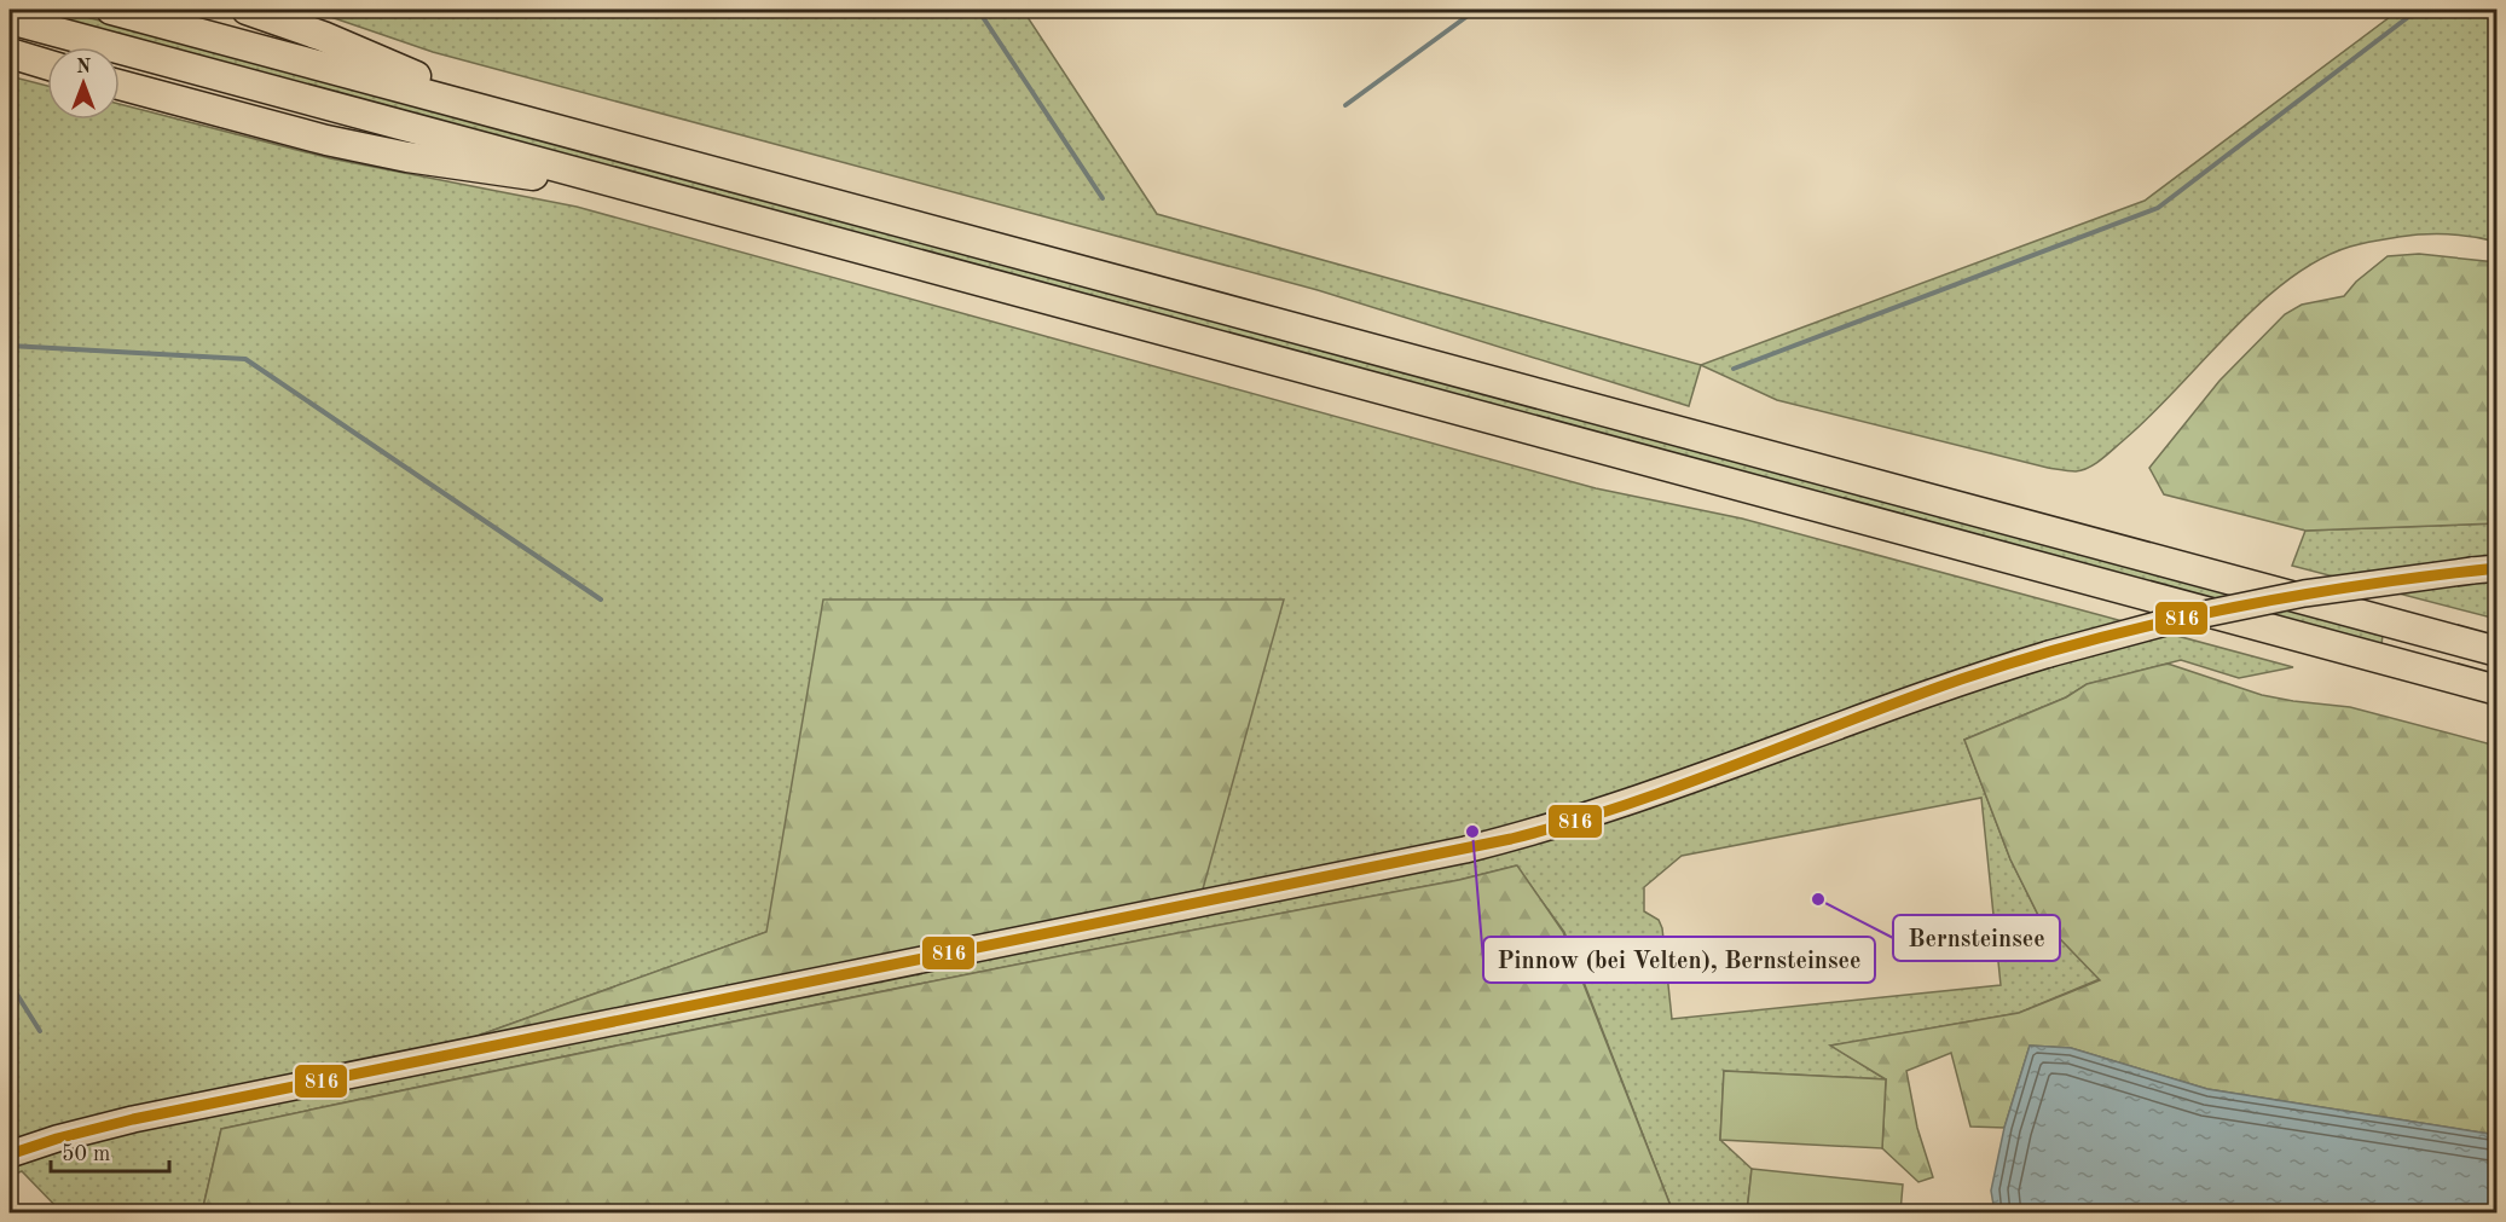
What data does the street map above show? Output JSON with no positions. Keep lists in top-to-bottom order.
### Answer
{
  "places": ["Pinnow (bei Velten), Bernsteinsee", "Bernsteinsee"],
  "lines": ["transit line 816"],
  "scale_bar": "50 m",
  "north": "top"
}
